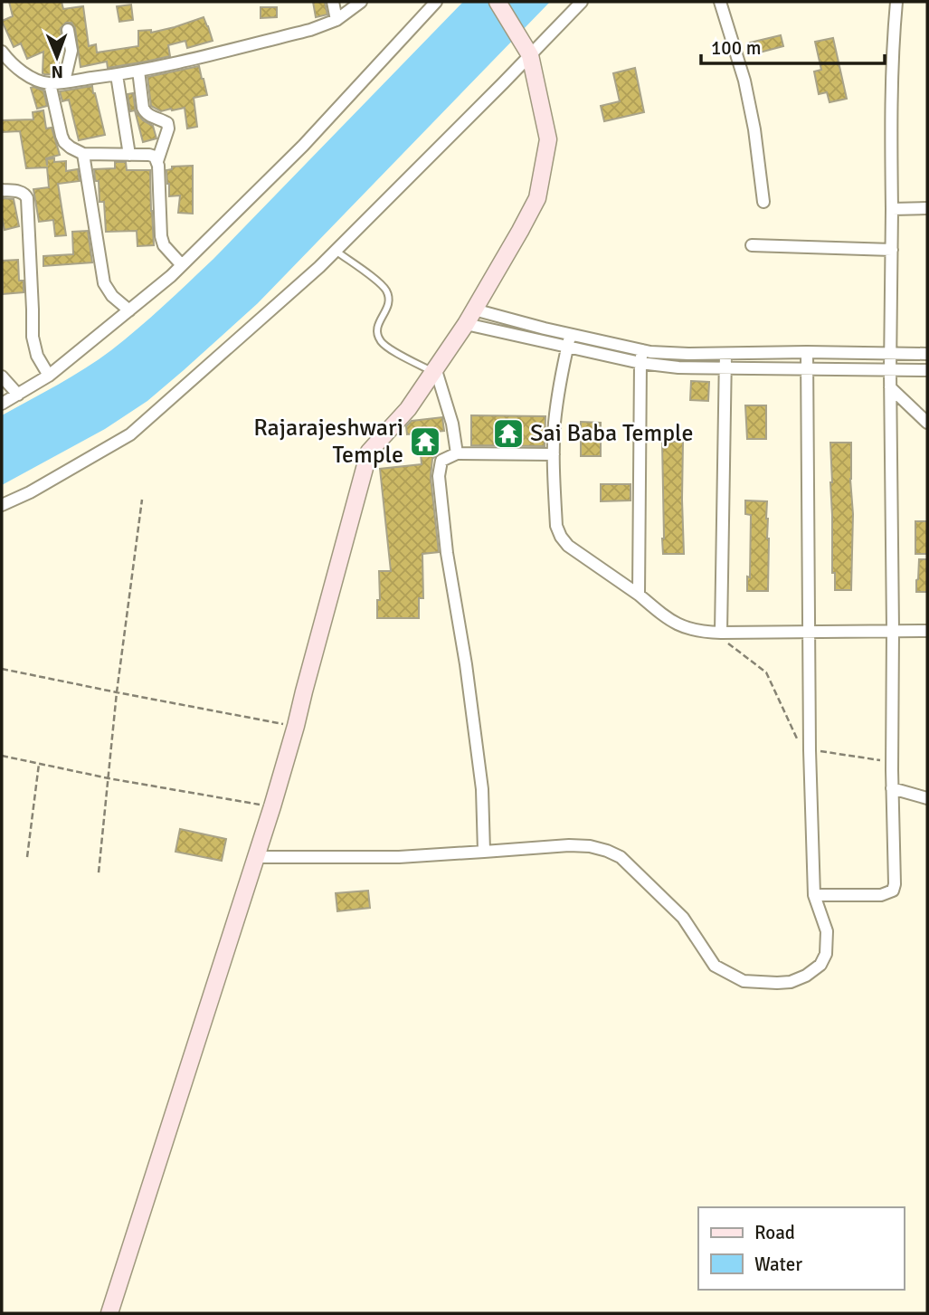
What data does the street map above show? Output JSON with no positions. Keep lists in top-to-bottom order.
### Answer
{
  "places": {
    "temple": ["Sai Baba Temple", "Rajarajeshwari Temple"]
  },
  "legend": ["Road", "Water"],
  "scale_bar": "100 m",
  "north": "bottom"
}
